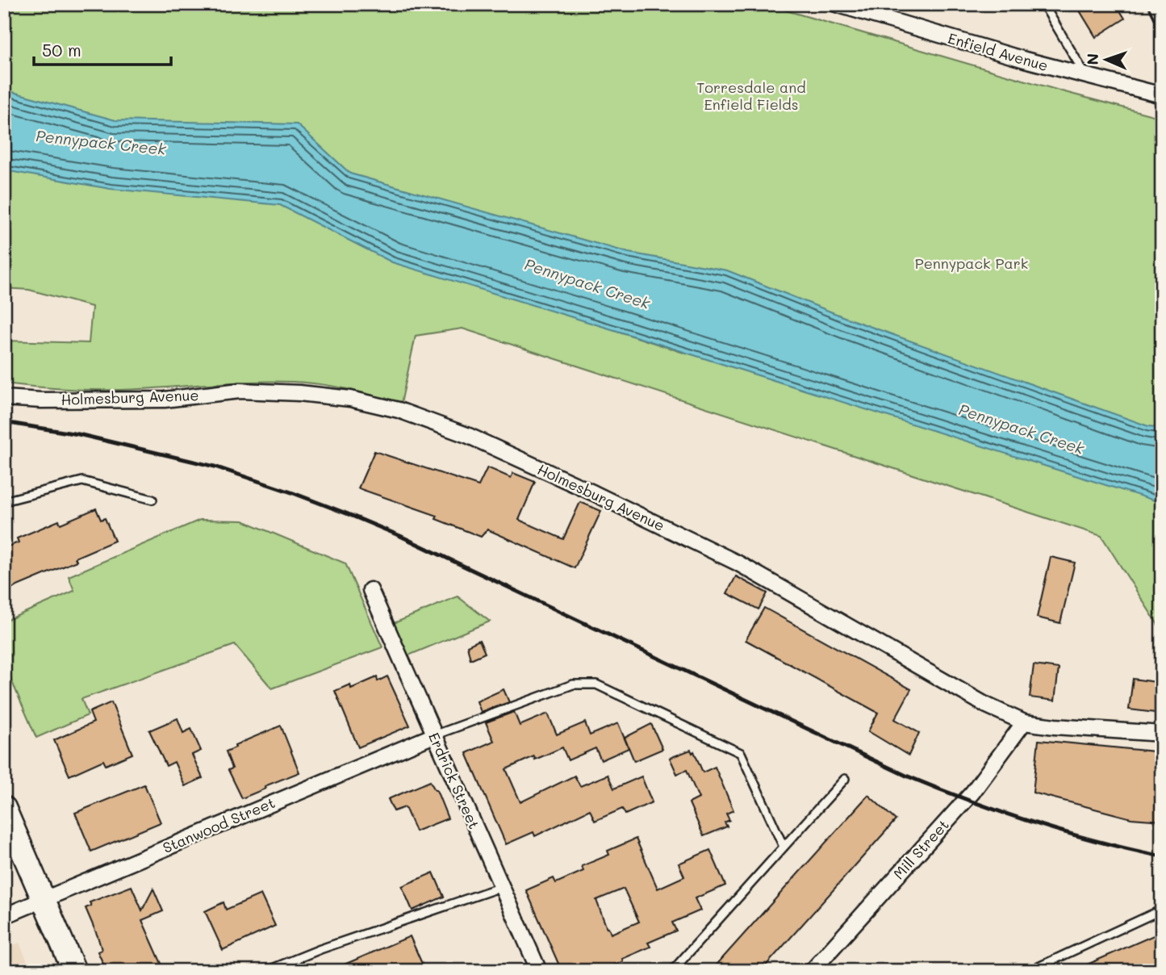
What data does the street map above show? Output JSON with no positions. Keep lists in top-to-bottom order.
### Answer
{
  "streets": {
    "street": [
      "Enfield Avenue",
      "Holmesburg Avenue",
      "Erdrick Street",
      "Stanwood Street",
      "Mill Street"
    ]
  },
  "crossings": [
    ["Holmesburg Avenue", "Mill Street"],
    ["Erdrick Street", "Stanwood Street"]
  ],
  "water": ["Pennypack Creek"],
  "parks": ["Torresdale and Enfield Fields", "Pennypack Park"],
  "scale_bar": "50 m",
  "north": "left"
}
